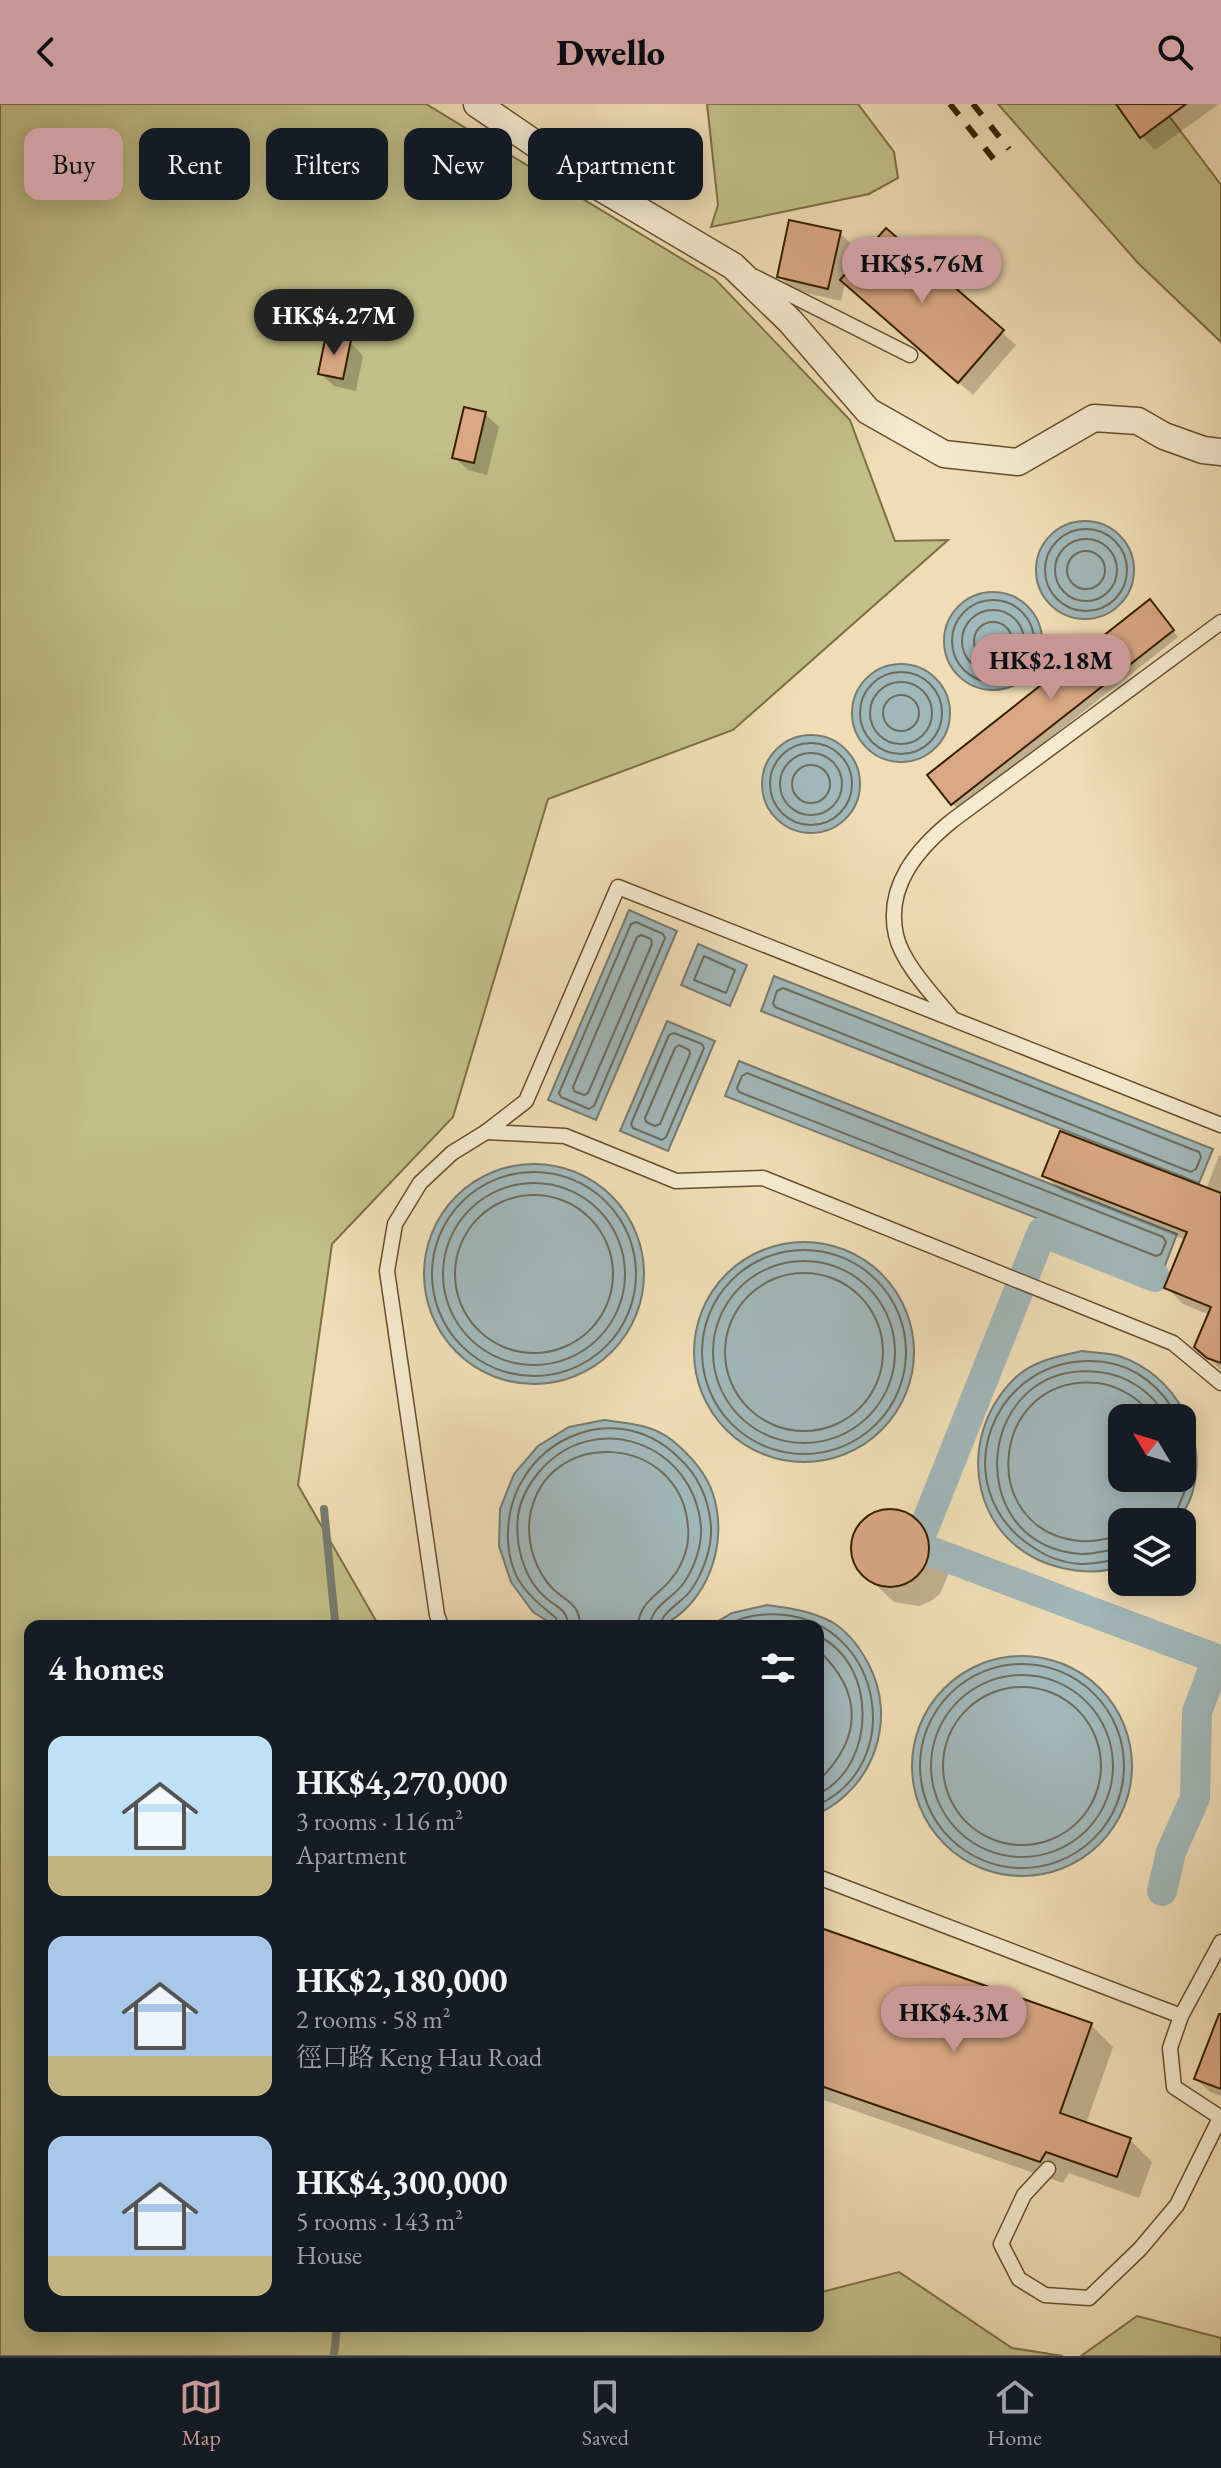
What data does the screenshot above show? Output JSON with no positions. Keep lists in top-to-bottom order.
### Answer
{
  "north": "top left",
  "page": {
    "header": "Dwello",
    "chip": [
      "Buy",
      "Rent",
      "Filters",
      "New",
      "Apartment"
    ],
    "price": [
      "HK$5.76M",
      "HK$4.27M",
      "HK$2.18M",
      "HK$4.3M"
    ],
    "heading": "4 homes",
    "list": [
      {
        "name": "HK$4,270,000",
        "note": "3 rooms · 116 m² · Apartment"
      },
      {
        "name": "HK$2,180,000",
        "note": "2 rooms · 58 m² · 徑口路 Keng Hau Road"
      },
      {
        "name": "HK$4,300,000",
        "note": "5 rooms · 143 m² · House"
      }
    ],
    "tabs": ["Map", "Saved", "Home"]
  }
}
